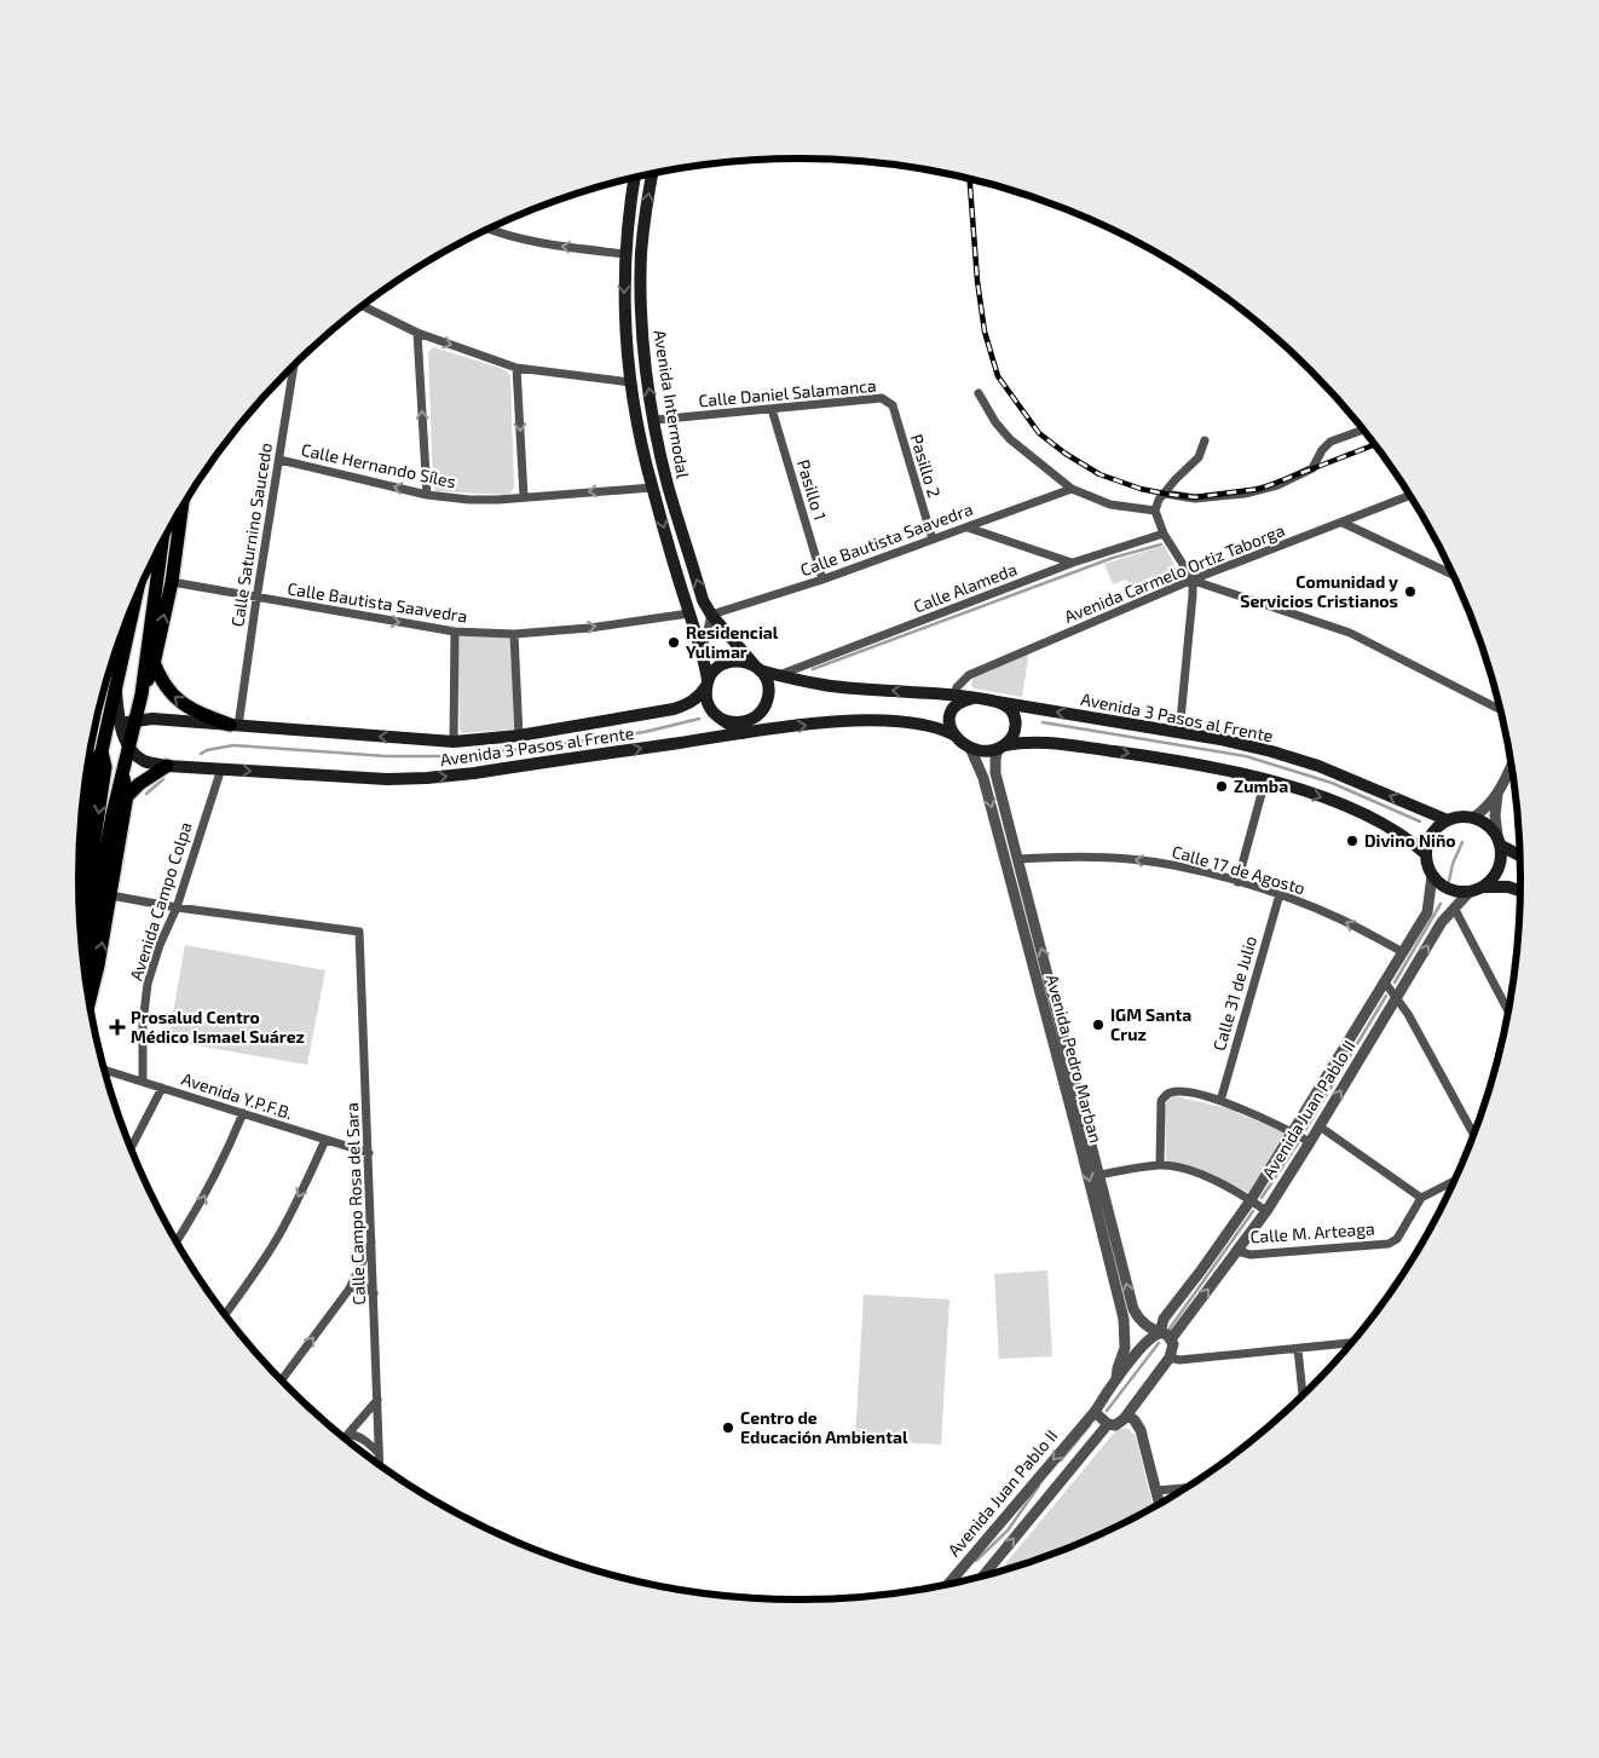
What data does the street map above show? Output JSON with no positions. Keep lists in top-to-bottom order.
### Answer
{
  "streets": {
    "main road": ["Avenida Intermodal", "Avenida 3 Pasos al Frente"],
    "street": [
      "Calle Daniel Salamanca",
      "Calle Hernando Síles",
      "Pasillo 2",
      "Pasillo 1",
      "Calle Saturnino Saucedo",
      "Calle Bautista Saavedra",
      "Avenida Carmelo Ortiz Taborga",
      "Calle Alameda",
      "Calle 17 de Agosto",
      "Avenida Campo Colpa",
      "Calle 31 de Julio",
      "Avenida Pedro Marban",
      "Avenida Y.P.F.B.",
      "Avenida Juan Pablo II",
      "Calle Campo Rosa del Sara",
      "Calle M. Arteaga"
    ]
  },
  "crossings": [
    ["Calle Daniel Salamanca", "Avenida Intermodal"],
    ["Calle Daniel Salamanca", "Pasillo 2"],
    ["Calle Daniel Salamanca", "Pasillo 1"],
    ["Avenida Intermodal", "Calle Hernando Síles"],
    ["Avenida Intermodal", "Calle Bautista Saavedra"],
    ["Avenida Intermodal", "Avenida 3 Pasos al Frente"],
    ["Calle Hernando Síles", "Calle Saturnino Saucedo"],
    ["Pasillo 2", "Calle Bautista Saavedra"],
    ["Pasillo 1", "Calle Bautista Saavedra"],
    ["Calle Saturnino Saucedo", "Calle Bautista Saavedra"],
    ["Calle Saturnino Saucedo", "Avenida 3 Pasos al Frente"],
    ["Avenida 3 Pasos al Frente", "Avenida Campo Colpa"],
    ["Avenida 3 Pasos al Frente", "Avenida Pedro Marban"],
    ["Avenida 3 Pasos al Frente", "Avenida Juan Pablo II"],
    ["Calle 17 de Agosto", "Calle 31 de Julio"],
    ["Calle 17 de Agosto", "Avenida Pedro Marban"],
    ["Calle 17 de Agosto", "Avenida Juan Pablo II"],
    ["Avenida Campo Colpa", "Avenida Y.P.F.B."],
    ["Avenida Campo Colpa", "Calle Campo Rosa del Sara"],
    ["Avenida Pedro Marban", "Avenida Juan Pablo II"],
    ["Avenida Y.P.F.B.", "Calle Campo Rosa del Sara"],
    ["Avenida Juan Pablo II", "Calle M. Arteaga"]
  ],
  "one_way": ["Calle Hernando Síles", "Calle Bautista Saavedra", "Calle 17 de Agosto"],
  "places": {
    "other": [
      "Comunidad y Servicios Cristianos",
      "Residencial Yulimar",
      "Zumba",
      "Divino Niño",
      "IGM Santa Cruz",
      "Centro de Educación Ambiental"
    ],
    "health": ["Prosalud Centro Médico Ismael Suárez"]
  }
}
